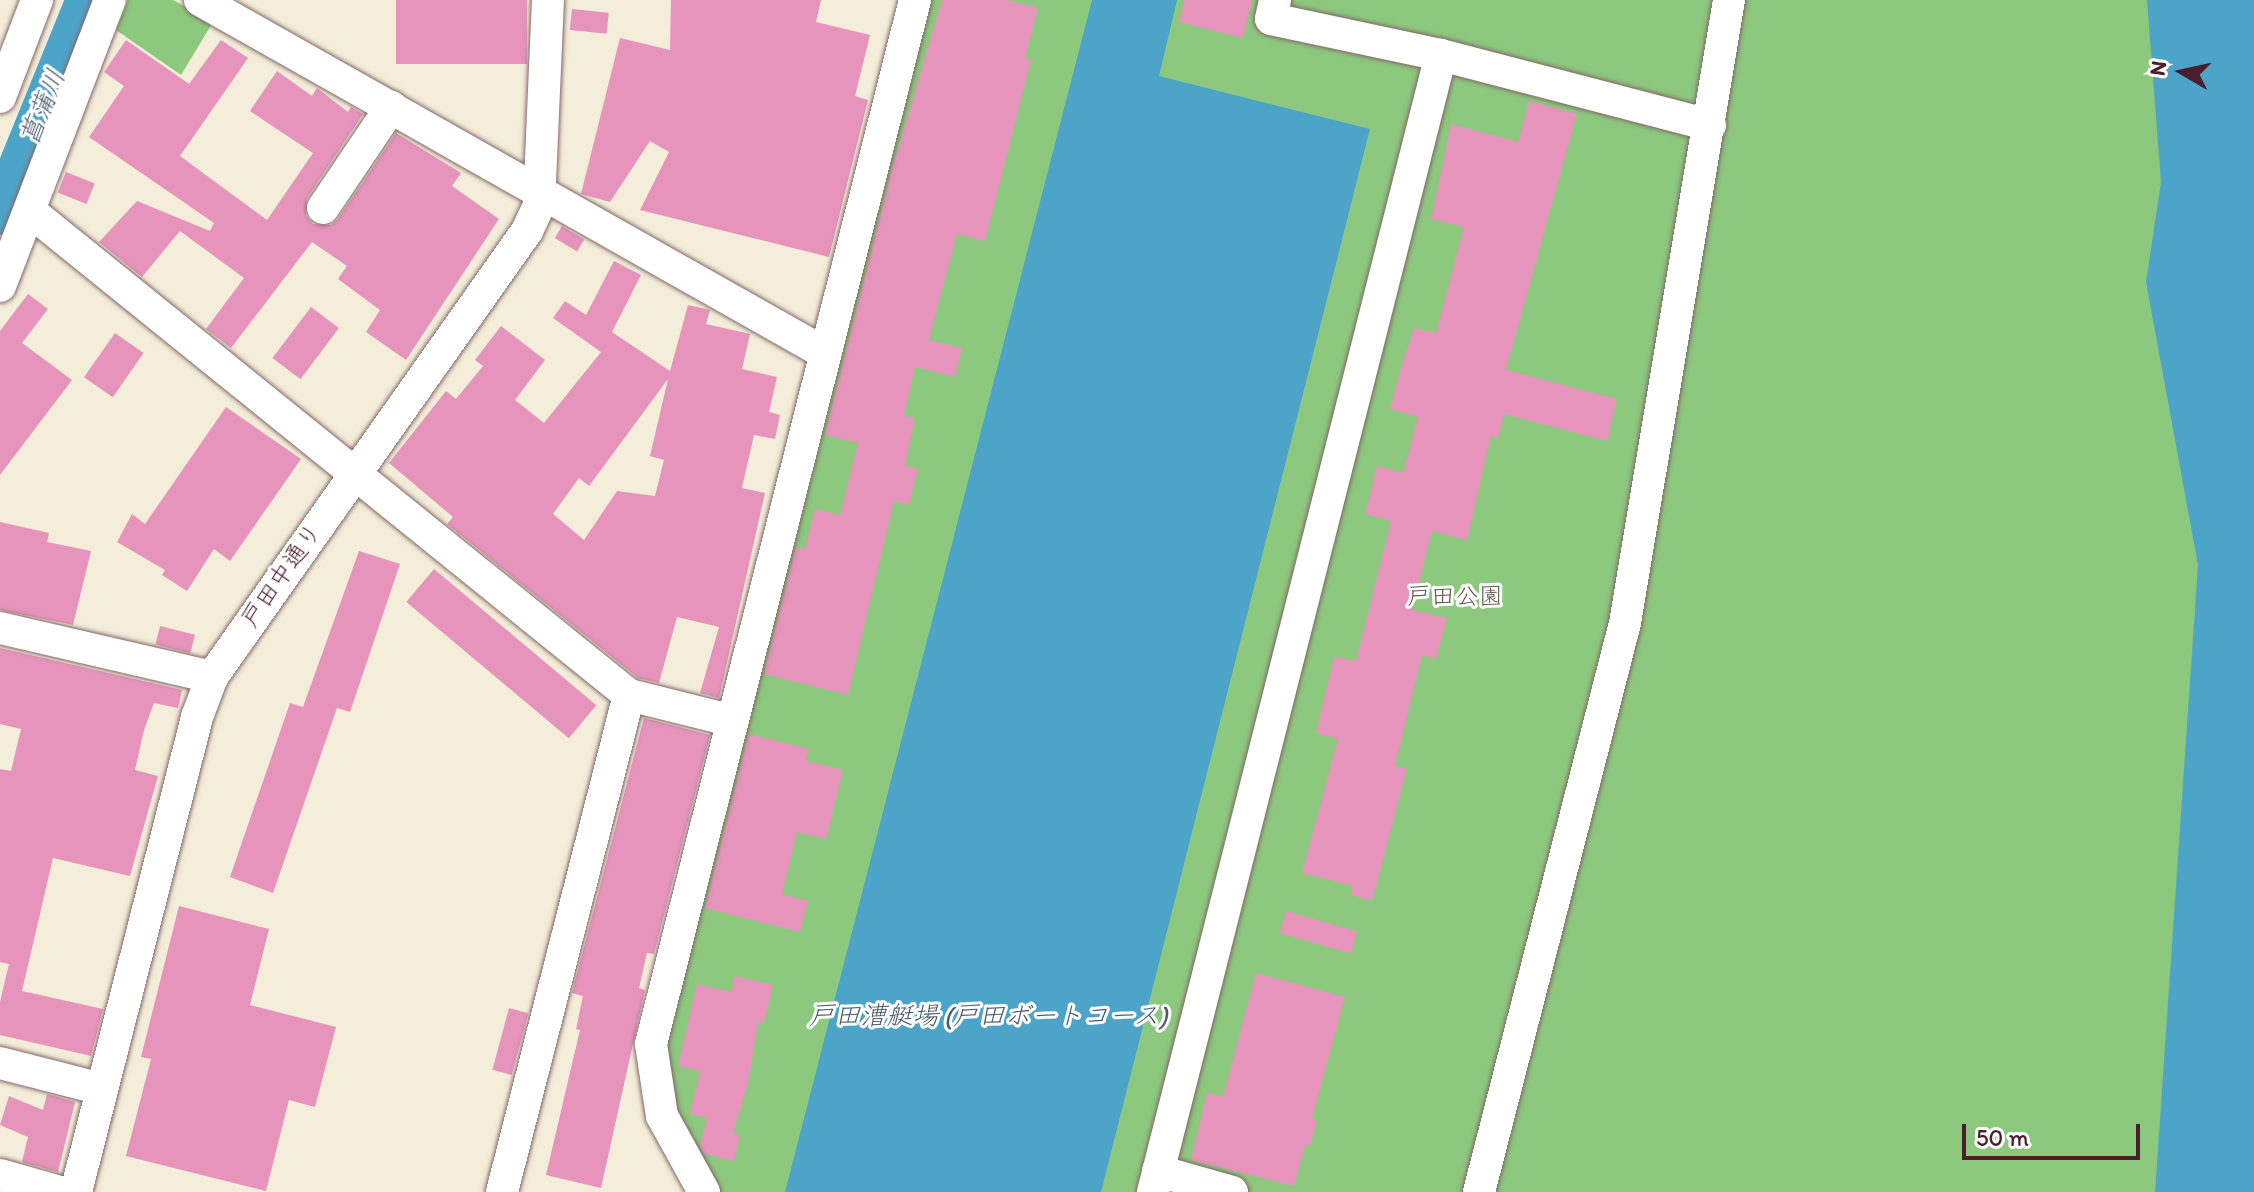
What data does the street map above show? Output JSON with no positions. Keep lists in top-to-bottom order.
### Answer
{
  "streets": {
    "street": ["戸田中通り"]
  },
  "water": ["菖蒲川", "戸田漕艇場 (戸田ボートコース)"],
  "parks": ["戸田公園"],
  "scale_bar": "50 m",
  "north": "left"
}
